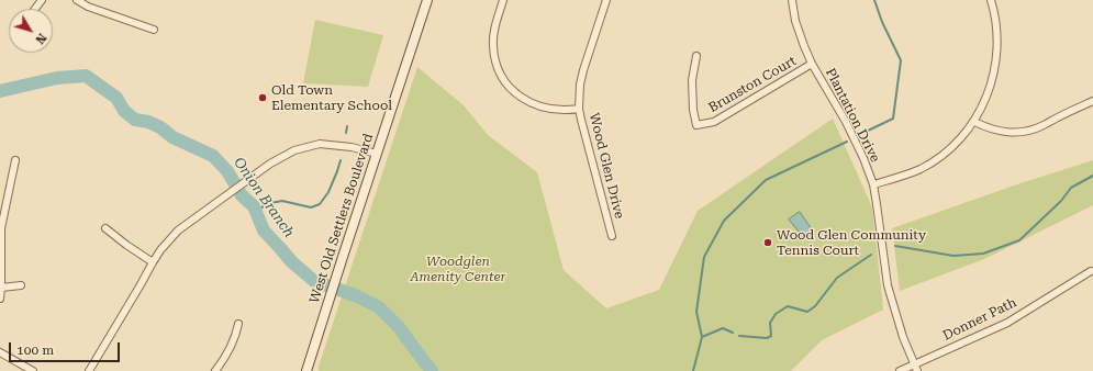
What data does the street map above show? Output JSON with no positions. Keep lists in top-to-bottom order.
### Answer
{
  "streets": {
    "main road": ["West Old Settlers Boulevard"],
    "street": [
      "Brunston Court",
      "Plantation Drive",
      "Wood Glen Drive",
      "Donner Path"
    ]
  },
  "crossings": [
    ["Brunston Court", "Plantation Drive"],
    ["Plantation Drive", "Donner Path"]
  ],
  "water": ["Onion Branch"],
  "parks": ["Woodglen Amenity Center"],
  "places": ["Old Town Elementary School", "Wood Glen Community Tennis Court"],
  "scale_bar": "100 m",
  "north": "bottom right"
}
